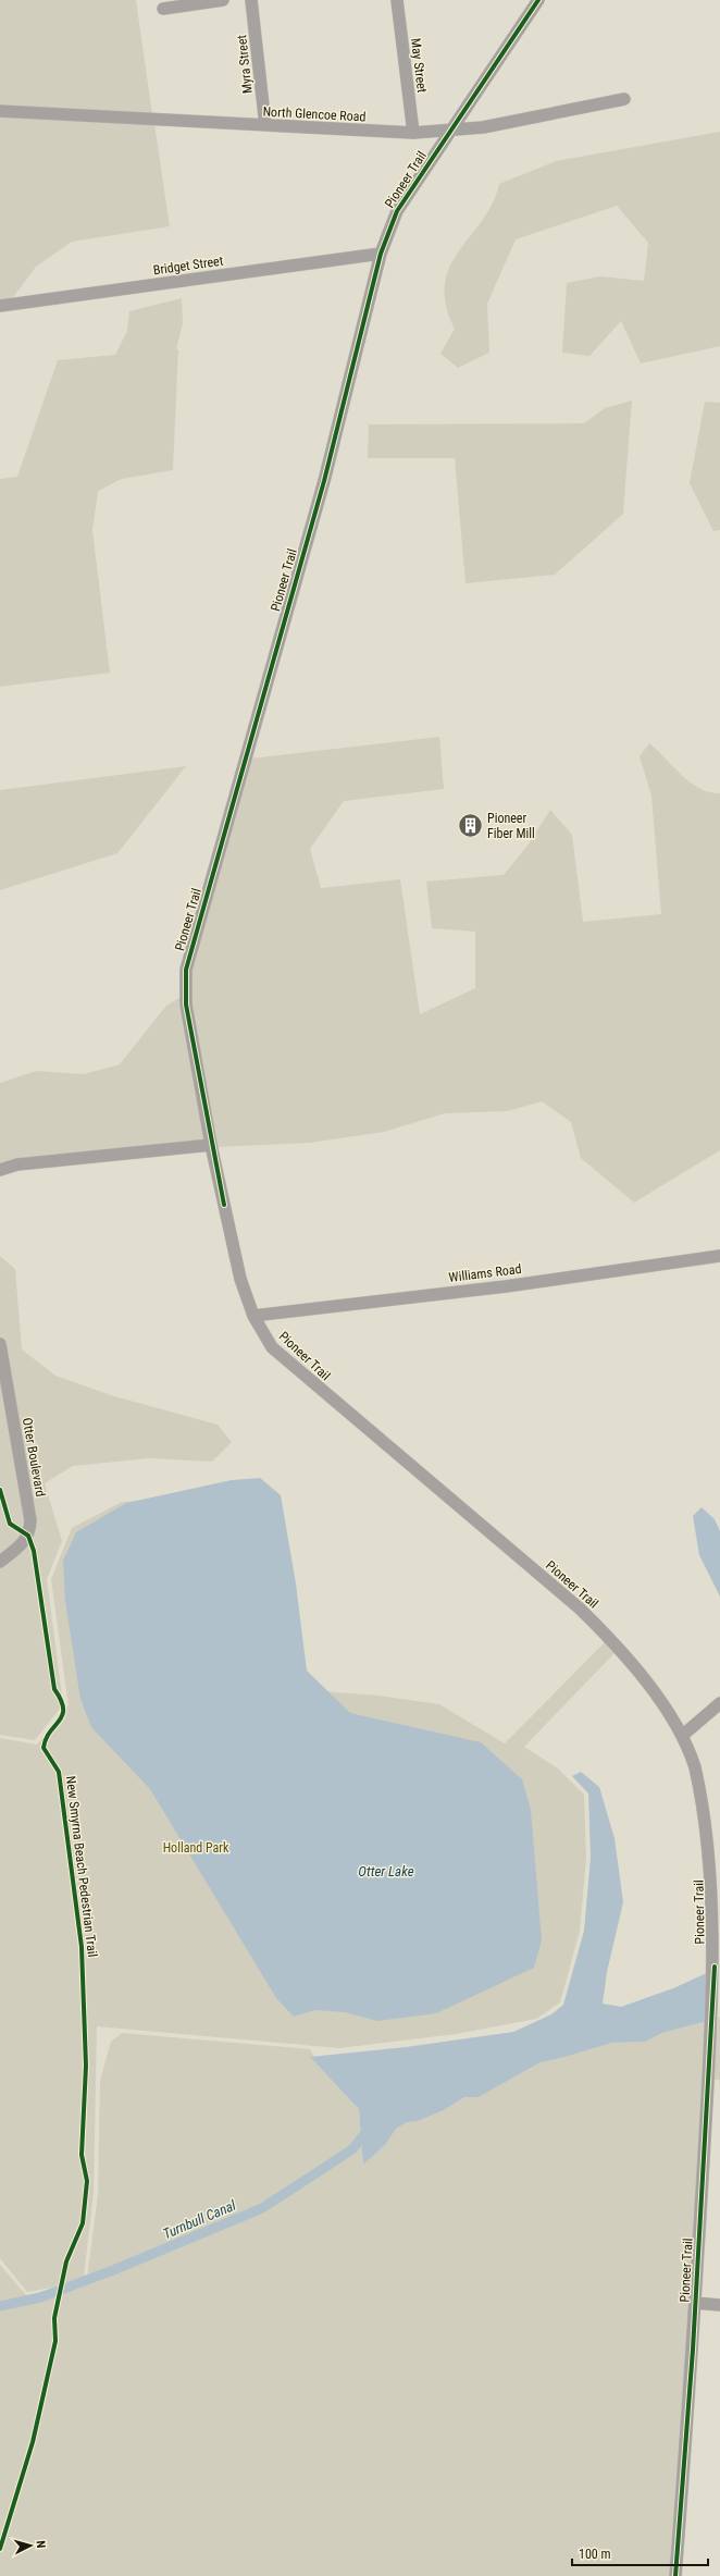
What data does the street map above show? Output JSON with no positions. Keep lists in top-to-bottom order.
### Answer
{
  "streets": {
    "street": [
      "Myra Street",
      "May Street",
      "North Glencoe Road",
      "Pioneer Trail",
      "Bridget Street",
      "Williams Road",
      "Otter Boulevard"
    ],
    "cycle path": ["New Smyrna Beach Pedestrian Trail"]
  },
  "crossings": [
    ["Myra Street", "North Glencoe Road"],
    ["May Street", "North Glencoe Road"],
    ["North Glencoe Road", "Pioneer Trail"],
    ["Pioneer Trail", "Bridget Street"],
    ["Pioneer Trail", "Williams Road"]
  ],
  "water": ["Otter Lake", "Turnbull Canal"],
  "parks": ["Holland Park"],
  "places": {
    "building": ["Pioneer Fiber Mill"]
  },
  "scale_bar": "100 m",
  "north": "right"
}
